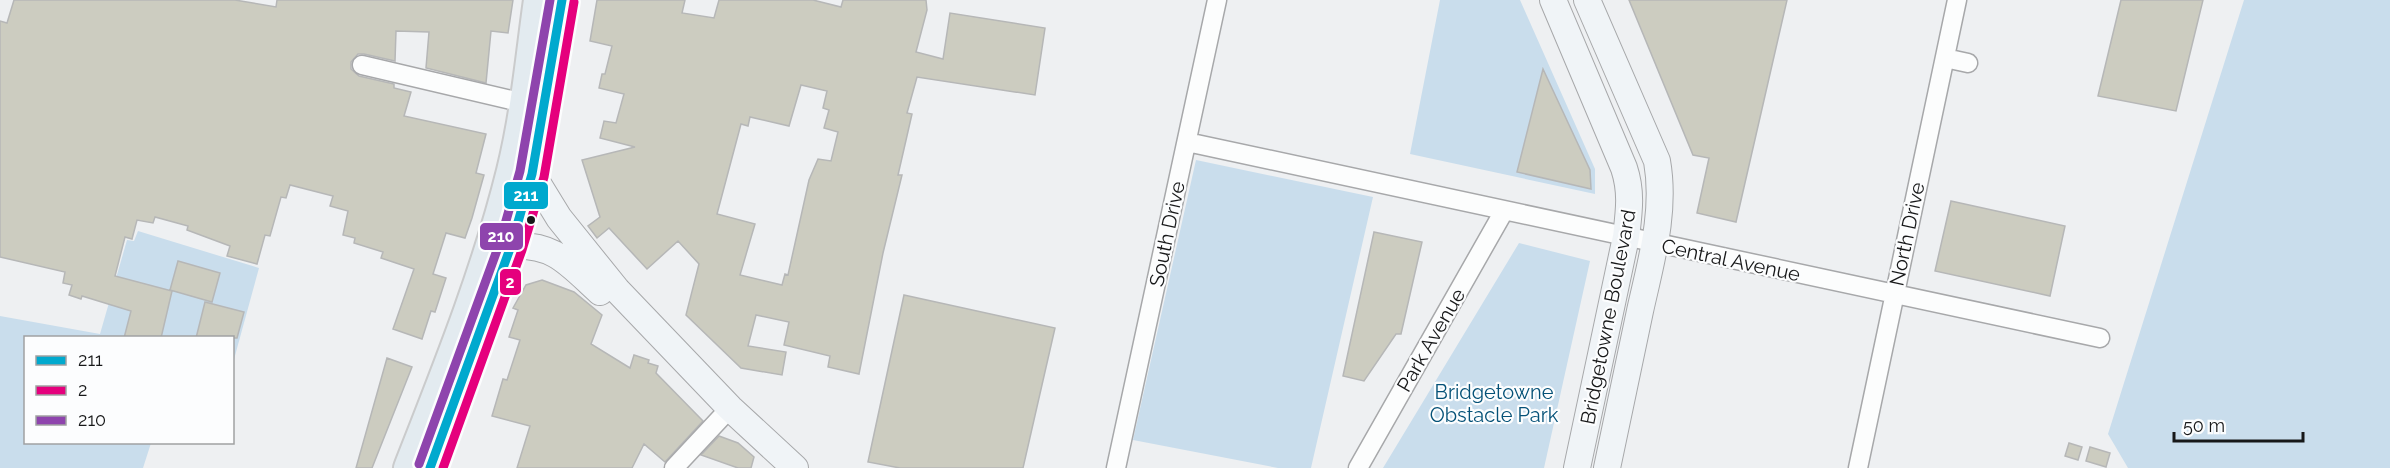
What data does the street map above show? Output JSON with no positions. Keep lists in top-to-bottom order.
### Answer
{
  "streets": {
    "street": [
      "South Drive",
      "North Drive",
      "Central Avenue",
      "Bridgetowne Boulevard",
      "Park Avenue"
    ]
  },
  "crossings": [
    ["South Drive", "Central Avenue"],
    ["North Drive", "Central Avenue"],
    ["Central Avenue", "Bridgetowne Boulevard"],
    ["Central Avenue", "Park Avenue"]
  ],
  "parks": ["Bridgetowne Obstacle Park"],
  "lines": ["transit line 211", "transit line 210", "transit line 2"],
  "legend": ["211", "2", "210"],
  "scale_bar": "50 m"
}
